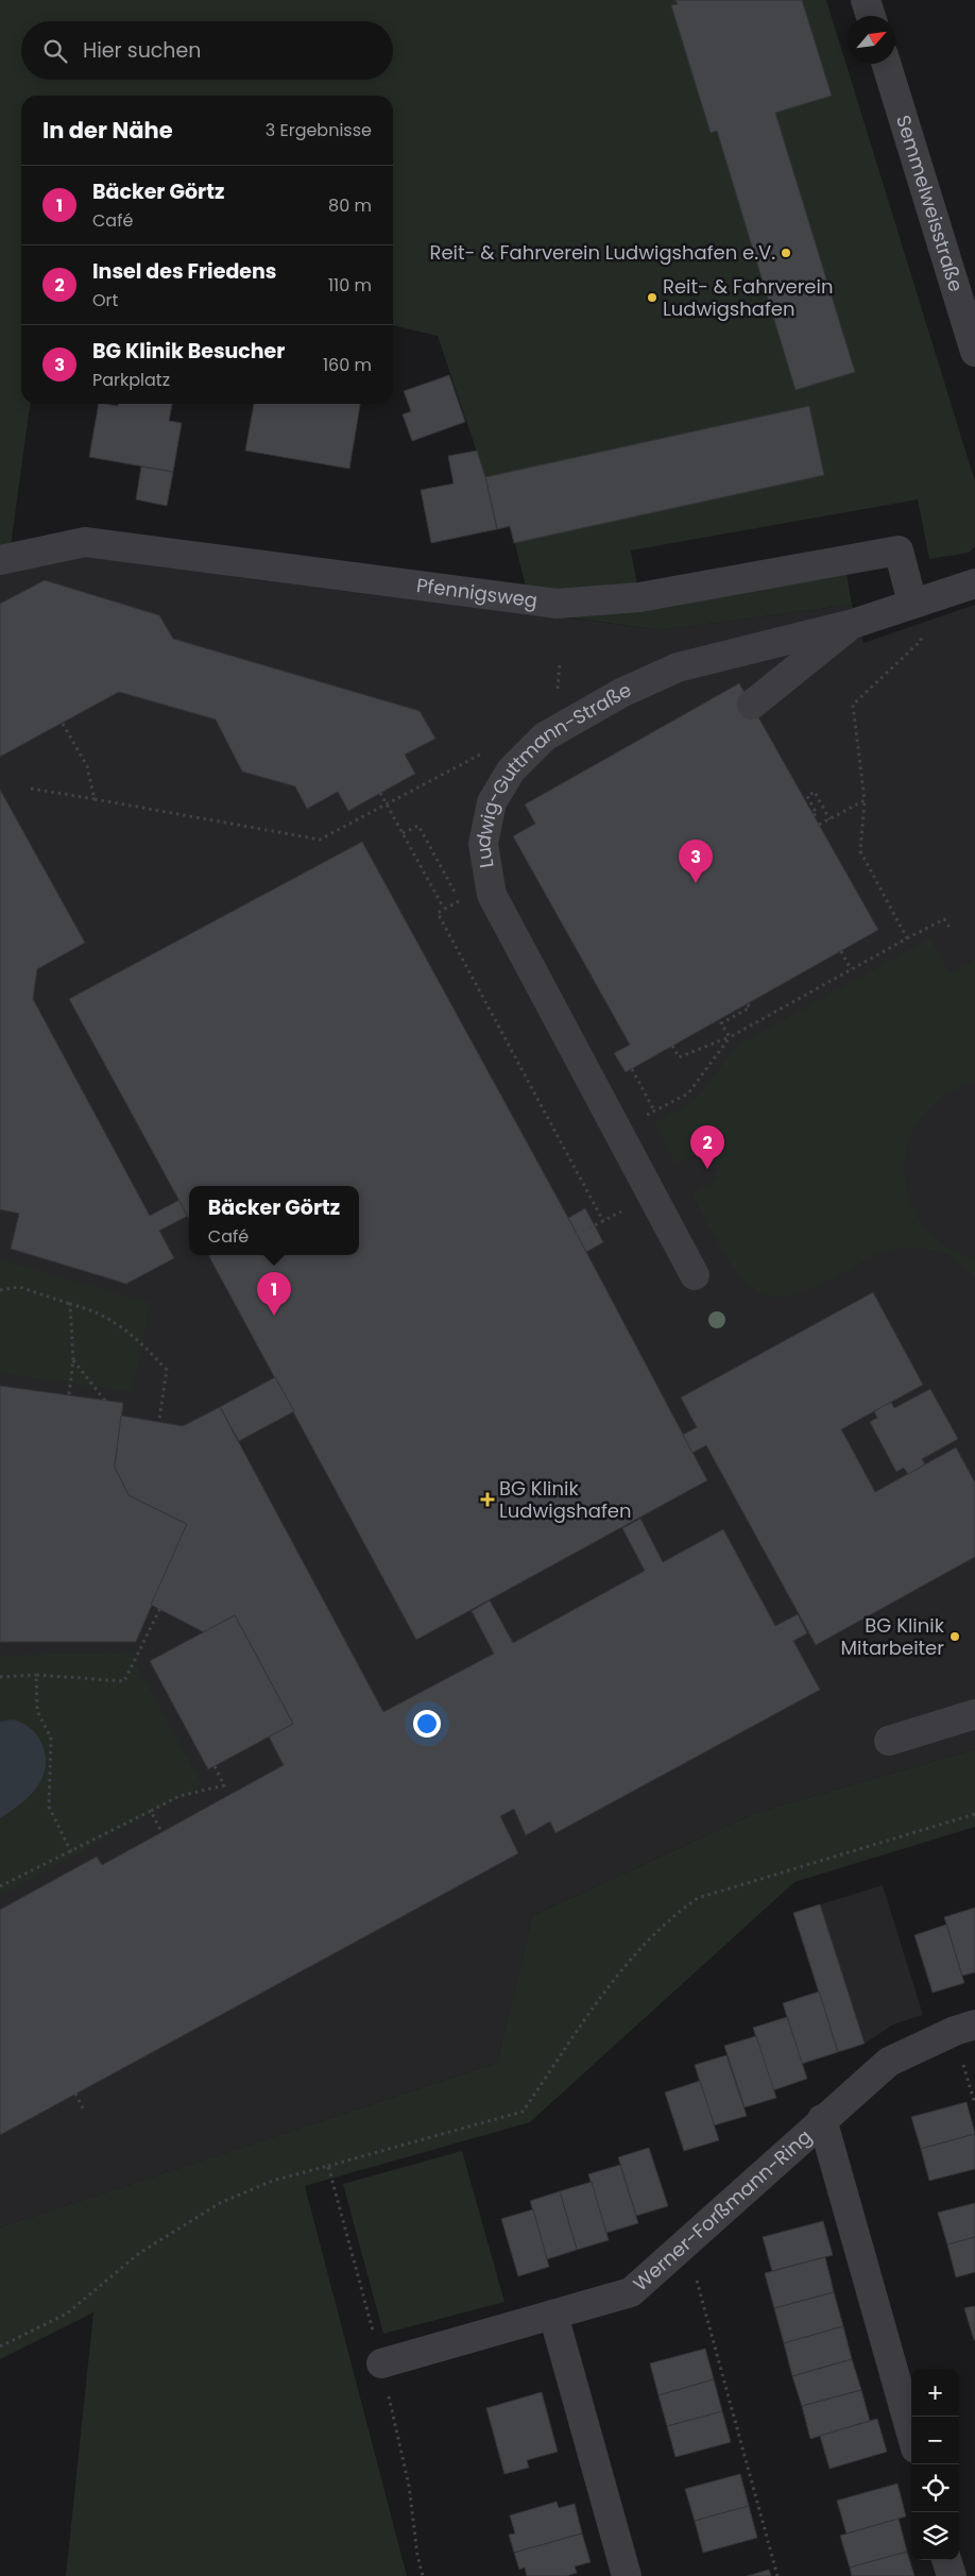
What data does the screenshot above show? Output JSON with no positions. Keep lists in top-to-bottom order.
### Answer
{
  "streets": {
    "street": [
      "Semmelweisstraße",
      "Pfennigsweg",
      "Ludwig-Guttmann-Straße",
      "Werner-Forßmann-Ring"
    ]
  },
  "crossings": [
    ["Pfennigsweg", "Ludwig-Guttmann-Straße"]
  ],
  "places": {
    "other": ["Reit- & Fahrverein Ludwigshafen e.V.", "Reit- & Fahrverein Ludwigshafen", "BG Klinik Mitarbeiter"],
    "health": ["BG Klinik Ludwigshafen"]
  },
  "north": "top right",
  "page": {
    "search": "Hier suchen",
    "heading": ["In der Nähe", "3 Ergebnisse"],
    "list": [
      {
        "mark": "1",
        "name": "Bäcker Görtz",
        "note": "Café",
        "value": "80 m"
      },
      {
        "mark": "2",
        "name": "Insel des Friedens",
        "note": "Ort",
        "value": "110 m"
      },
      {
        "mark": "3",
        "name": "BG Klinik Besucher",
        "note": "Parkplatz",
        "value": "160 m"
      }
    ],
    "pins": ["3", "2", "1"],
    "popup": ["Bäcker Görtz", "Café"],
    "map_buttons": ["+", "−"]
  }
}
